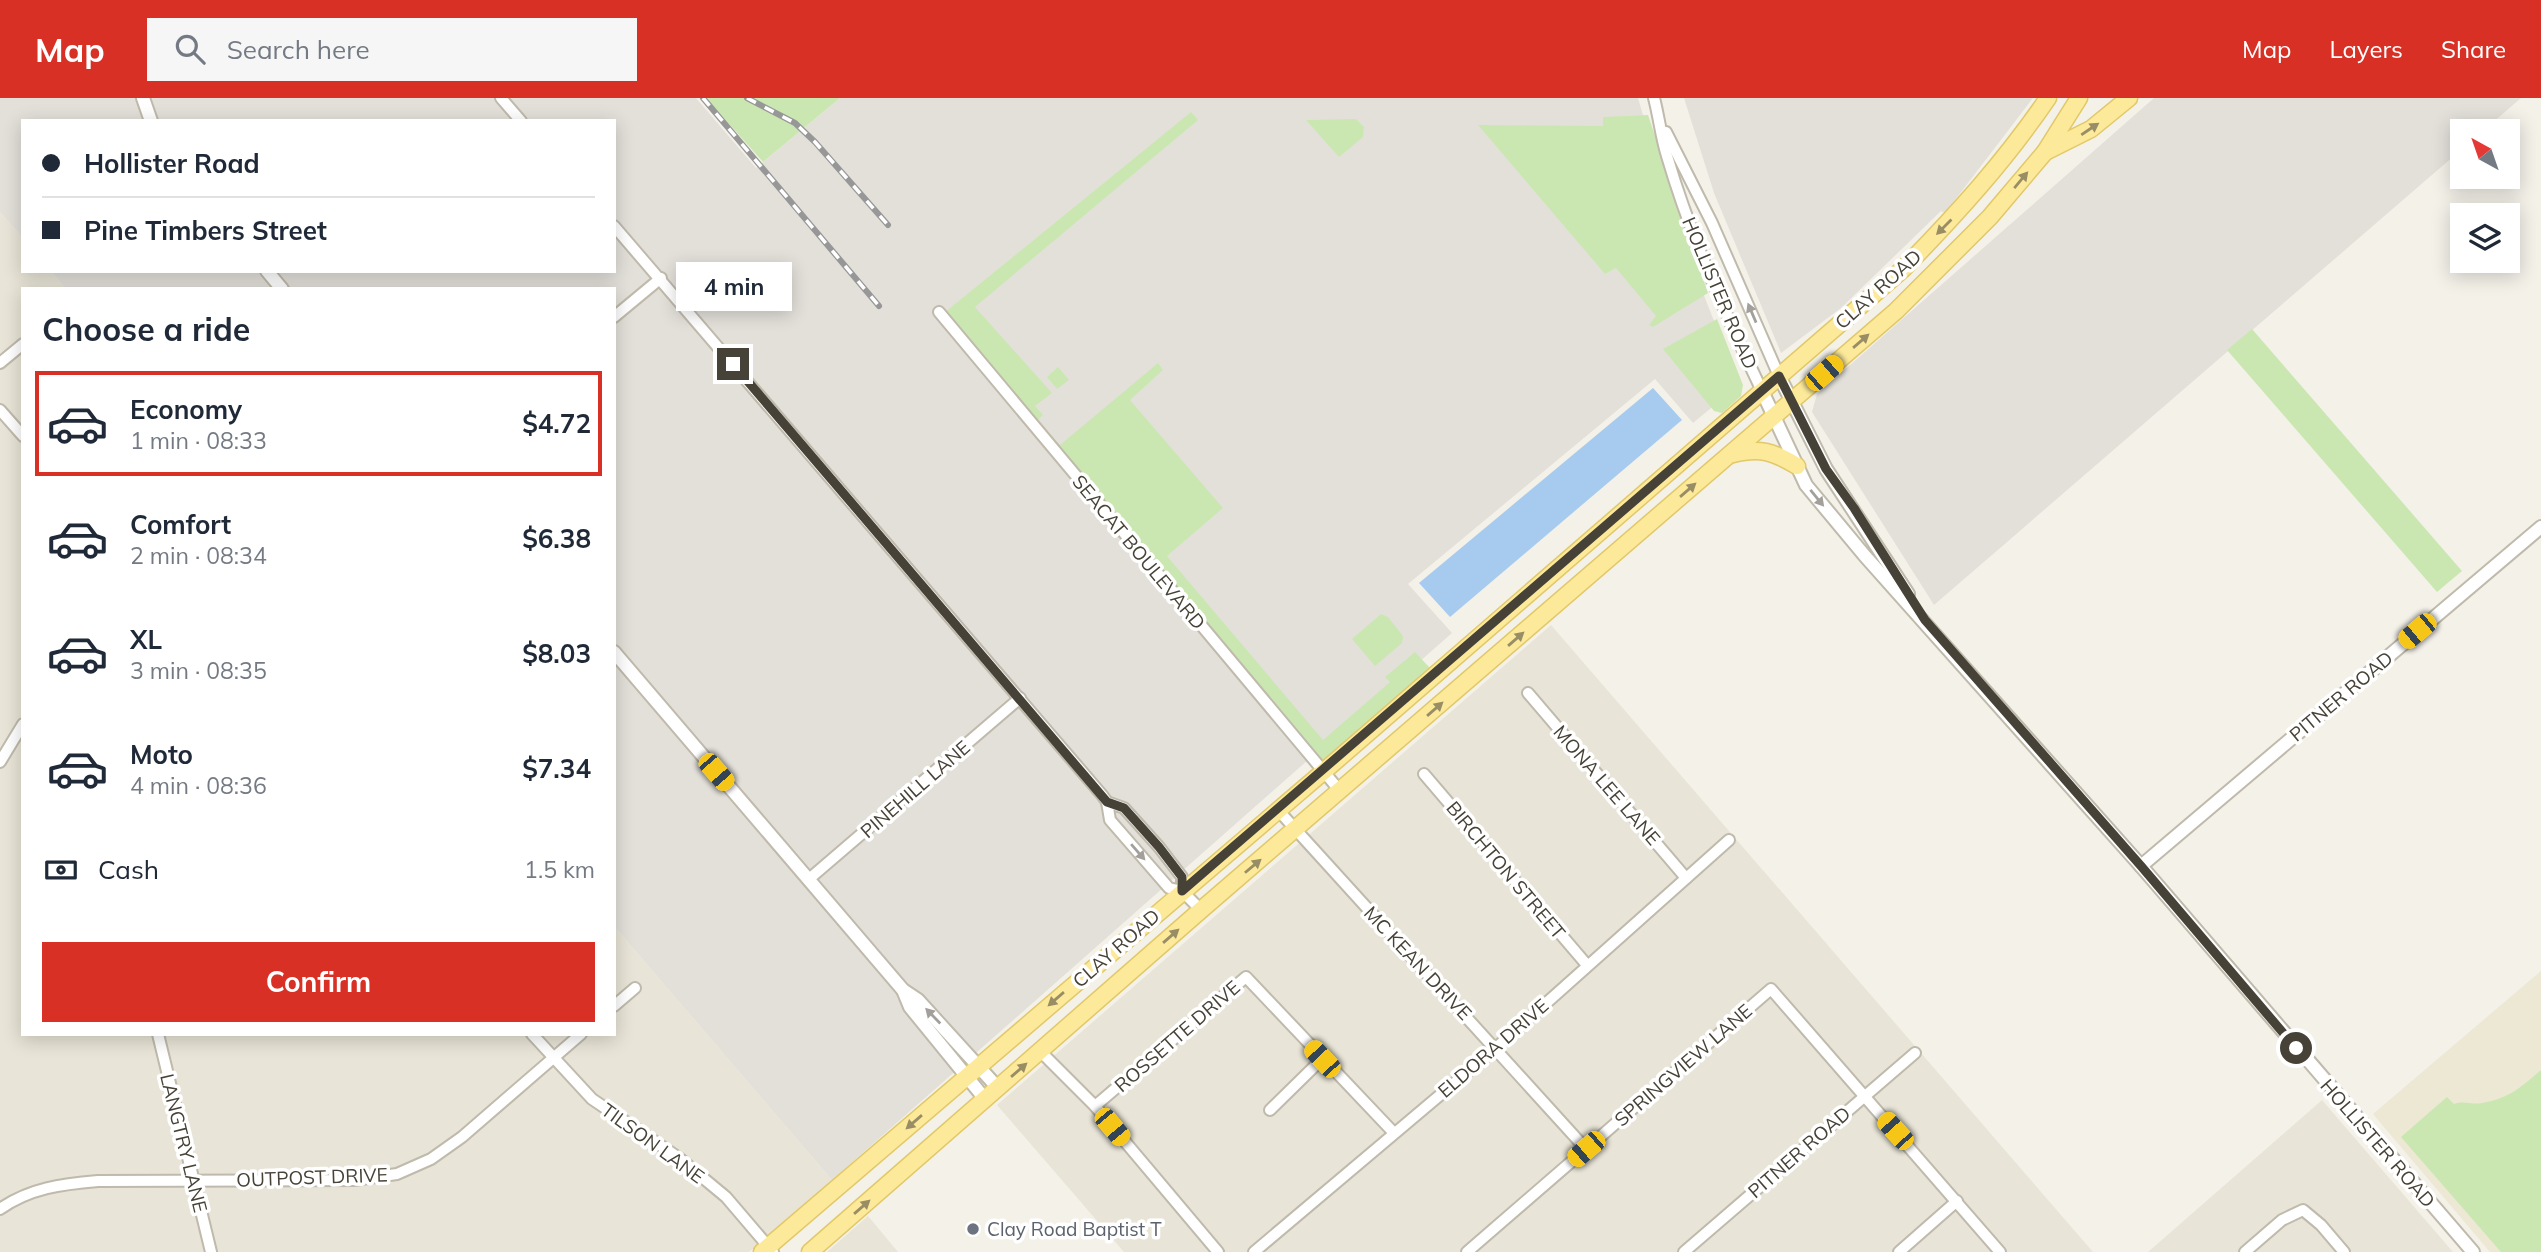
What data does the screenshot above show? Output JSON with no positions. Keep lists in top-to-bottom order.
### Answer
{
  "streets": {
    "main road": ["CLAY ROAD"],
    "street": [
      "HOLLISTER ROAD",
      "SEACAT BOULEVARD",
      "PITNER ROAD",
      "MONA LEE LANE",
      "PINEHILL LANE",
      "BIRCHTON STREET",
      "MC KEAN DRIVE",
      "ROSSETTE DRIVE",
      "ELDORA DRIVE",
      "SPRINGVIEW LANE",
      "LANGTRY LANE",
      "TILSON LANE",
      "OUTPOST DRIVE"
    ]
  },
  "crossings": [
    ["CLAY ROAD", "HOLLISTER ROAD"],
    ["CLAY ROAD", "SEACAT BOULEVARD"],
    ["CLAY ROAD", "MC KEAN DRIVE"],
    ["CLAY ROAD", "TILSON LANE"],
    ["HOLLISTER ROAD", "PITNER ROAD"],
    ["PITNER ROAD", "SPRINGVIEW LANE"],
    ["MONA LEE LANE", "ELDORA DRIVE"],
    ["BIRCHTON STREET", "ELDORA DRIVE"],
    ["MC KEAN DRIVE", "ELDORA DRIVE"],
    ["MC KEAN DRIVE", "SPRINGVIEW LANE"],
    ["LANGTRY LANE", "OUTPOST DRIVE"],
    ["TILSON LANE", "OUTPOST DRIVE"]
  ],
  "places": ["Clay Road Baptist T"],
  "north": "top left",
  "page": {
    "header": "Map",
    "search": "Search here",
    "nav": ["Map", "Layers", "Share"],
    "banner": ["Hollister Road", "Pine Timbers Street"],
    "bubble": "4 min",
    "heading": "Choose a ride",
    "list": [
      {
        "name": "Economy",
        "note": "1 min · 08:33",
        "value": "$4.72"
      },
      {
        "name": "Comfort",
        "note": "2 min · 08:34",
        "value": "$6.38"
      },
      {
        "name": "XL",
        "note": "3 min · 08:35",
        "value": "$8.03"
      },
      {
        "name": "Moto",
        "note": "4 min · 08:36",
        "value": "$7.34"
      }
    ],
    "pay": ["Cash", "1.5 km"],
    "buttons": "Confirm"
  }
}
